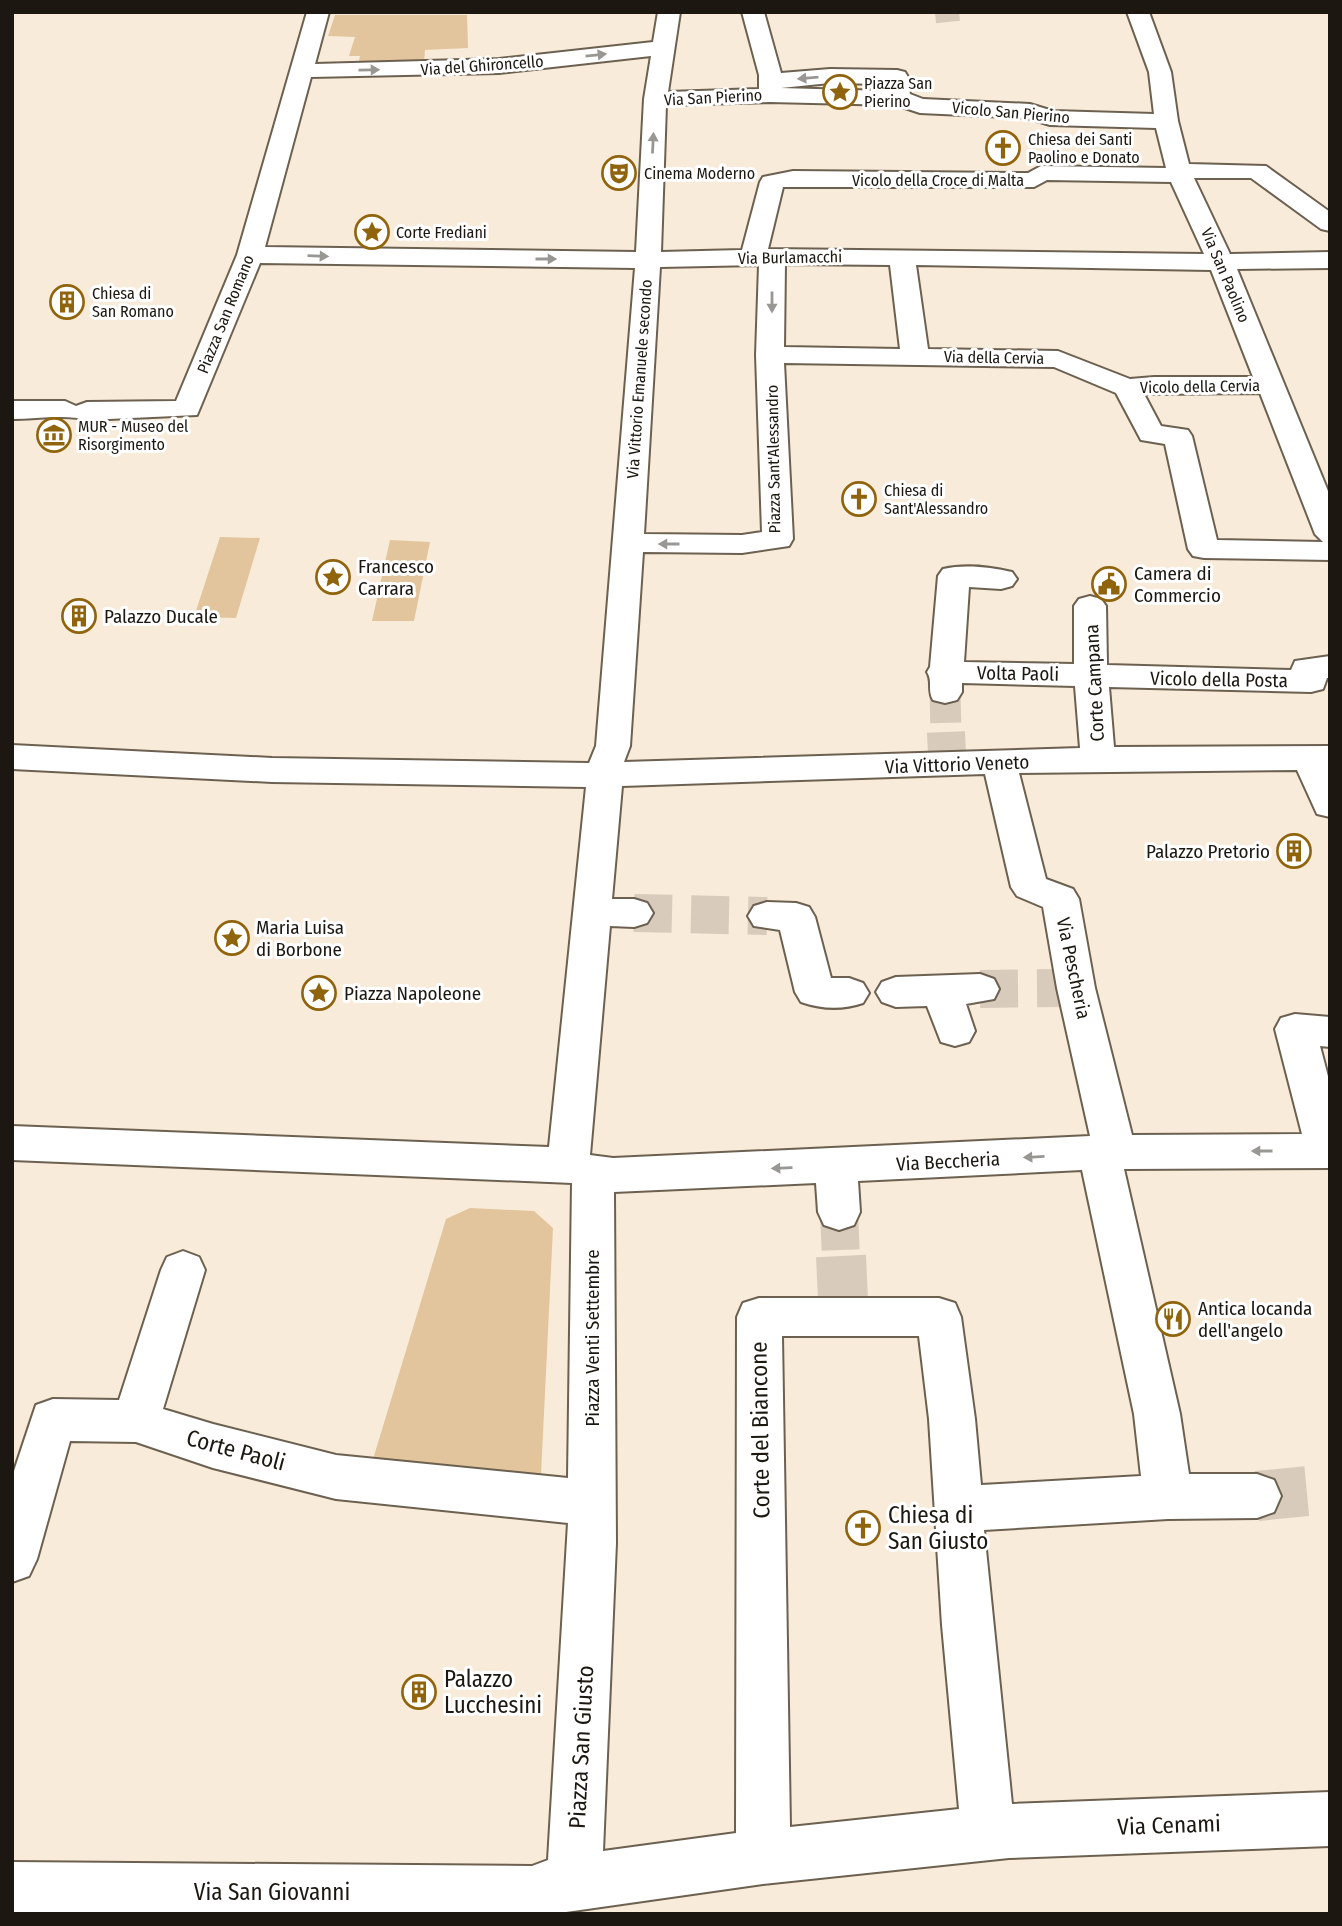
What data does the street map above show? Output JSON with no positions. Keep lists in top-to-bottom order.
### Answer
{
  "streets": {
    "street": [
      "Via del Ghironcello",
      "Via San Pierino",
      "Vicolo San Pierino",
      "Vicolo della Croce di Malta",
      "Via Burlamacchi",
      "Via San Paolino",
      "Piazza San Romano",
      "Via della Cervia",
      "Via Vittorio Emanuele secondo",
      "Vicolo della Cervia",
      "Piazza Sant'Alessandro",
      "Volta Paoli",
      "Vicolo della Posta",
      "Corte Campana",
      "Via Vittorio Veneto",
      "Via Pescheria",
      "Via Beccheria",
      "Piazza Venti Settembre",
      "Corte del Biancone",
      "Corte Paoli",
      "Piazza San Giusto",
      "Via Cenami",
      "Via San Giovanni"
    ]
  },
  "crossings": [
    ["Via del Ghironcello", "Piazza San Romano"],
    ["Via del Ghironcello", "Via Vittorio Emanuele secondo"],
    ["Via San Pierino", "Vicolo San Pierino"],
    ["Via San Pierino", "Via Vittorio Emanuele secondo"],
    ["Vicolo San Pierino", "Via San Paolino"],
    ["Vicolo della Croce di Malta", "Via Burlamacchi"],
    ["Vicolo della Croce di Malta", "Via San Paolino"],
    ["Via Burlamacchi", "Via San Paolino"],
    ["Via Burlamacchi", "Piazza San Romano"],
    ["Via Burlamacchi", "Via Vittorio Emanuele secondo"],
    ["Via San Paolino", "Vicolo della Cervia"],
    ["Via della Cervia", "Vicolo della Cervia"],
    ["Via Vittorio Emanuele secondo", "Piazza Sant'Alessandro"],
    ["Via Vittorio Emanuele secondo", "Via Vittorio Veneto"],
    ["Volta Paoli", "Vicolo della Posta"],
    ["Volta Paoli", "Corte Campana"],
    ["Vicolo della Posta", "Corte Campana"],
    ["Corte Campana", "Via Vittorio Veneto"],
    ["Via Vittorio Veneto", "Via Pescheria"],
    ["Via Pescheria", "Via Beccheria"],
    ["Via Beccheria", "Piazza Venti Settembre"],
    ["Piazza Venti Settembre", "Corte Paoli"],
    ["Piazza Venti Settembre", "Piazza San Giusto"],
    ["Corte del Biancone", "Via Cenami"],
    ["Piazza San Giusto", "Via San Giovanni"]
  ],
  "one_way": ["Via del Ghironcello", "Via Burlamacchi", "Via Beccheria"],
  "places": {
    "place": [
      "Piazza San Pierino",
      "Corte Frediani",
      "Francesco Carrara",
      "Maria Luisa di Borbone",
      "Piazza Napoleone"
    ],
    "church": ["Chiesa dei Santi Paolino e Donato", "Chiesa di Sant'Alessandro", "Chiesa di San Giusto"],
    "theatre": ["Cinema Moderno"],
    "building": [
      "Chiesa di San Romano",
      "Palazzo Ducale",
      "Palazzo Pretorio",
      "Palazzo Lucchesini"
    ],
    "museum": ["MUR - Museo del Risorgimento"],
    "public building": ["Camera di Commercio"],
    "restaurant": ["Antica locanda dell'angelo"]
  }
}
